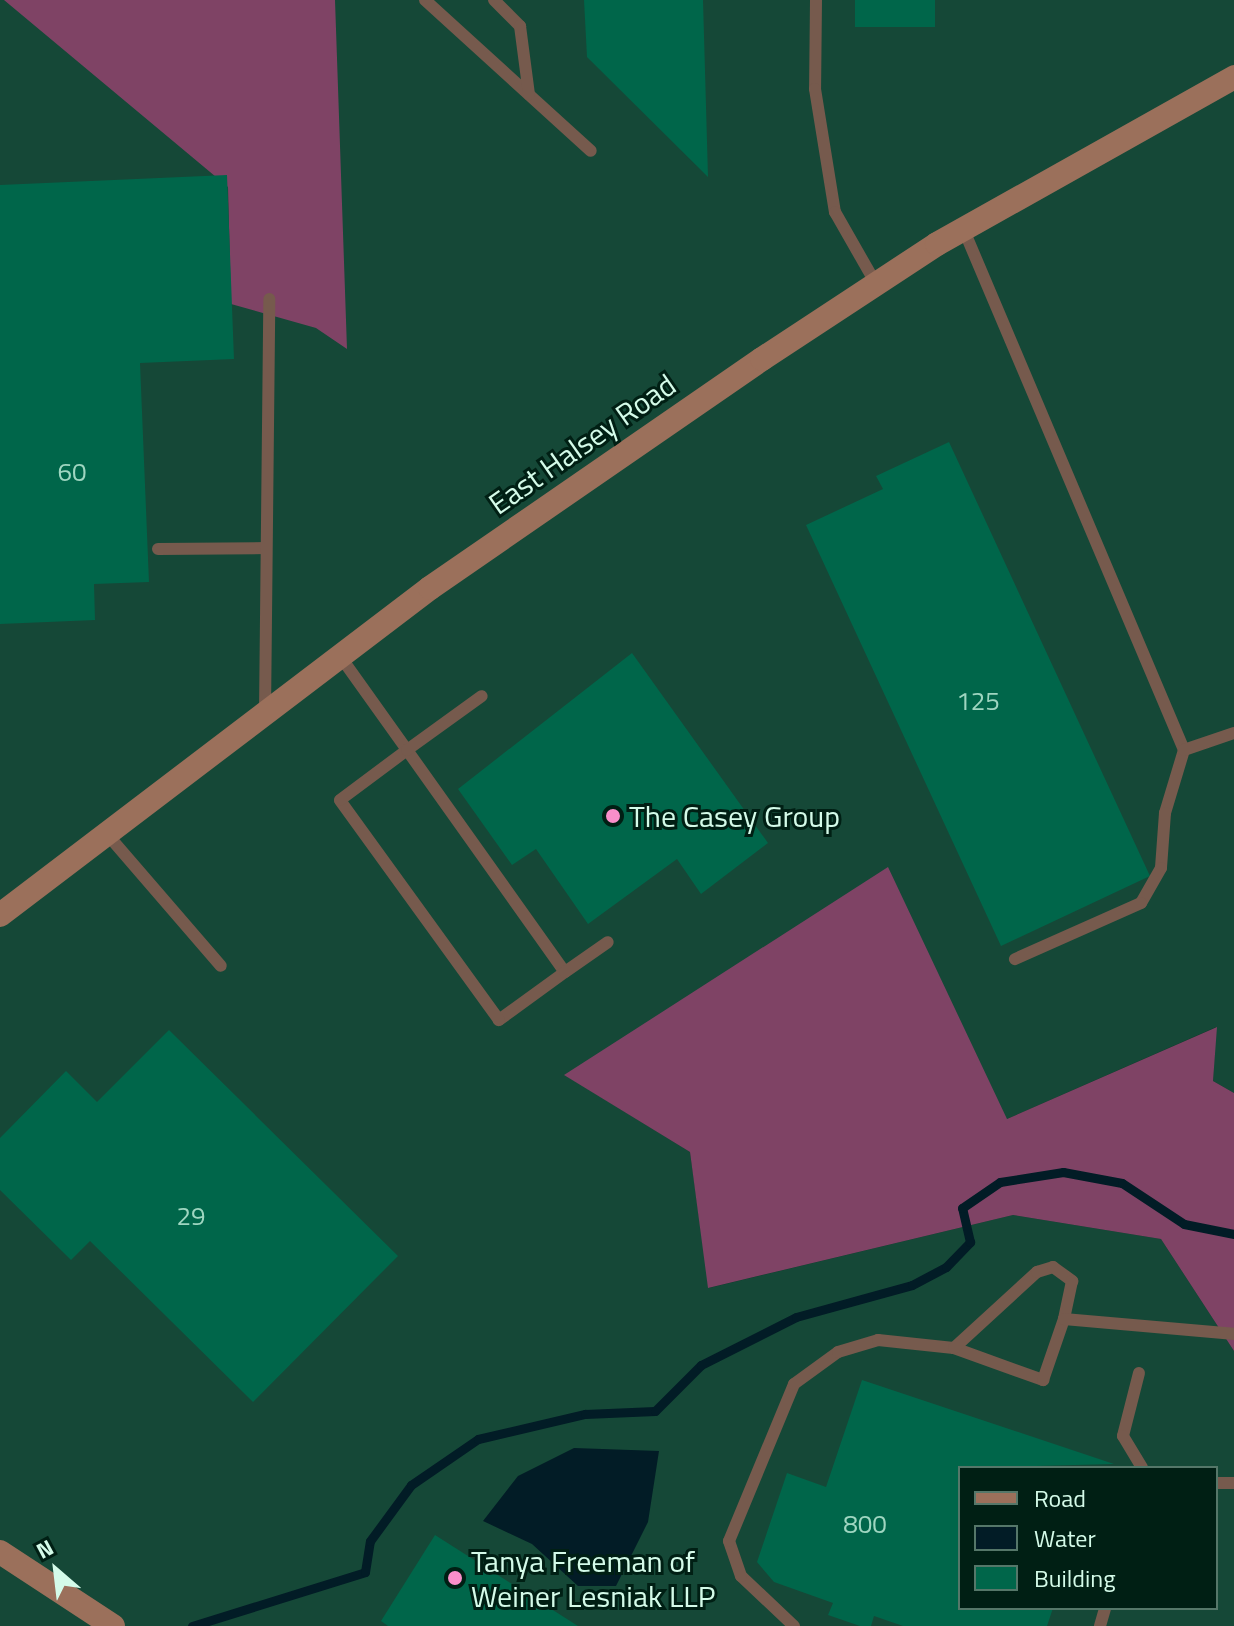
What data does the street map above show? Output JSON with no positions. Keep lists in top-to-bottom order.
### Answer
{
  "streets": {
    "main road": ["East Halsey Road"]
  },
  "places": ["The Casey Group", "Tanya Freeman of Weiner Lesniak LLP"],
  "house_numbers": [
    "60",
    "125",
    "29",
    "800"
  ],
  "legend": ["Road", "Water", "Building"],
  "north": "top left"
}
